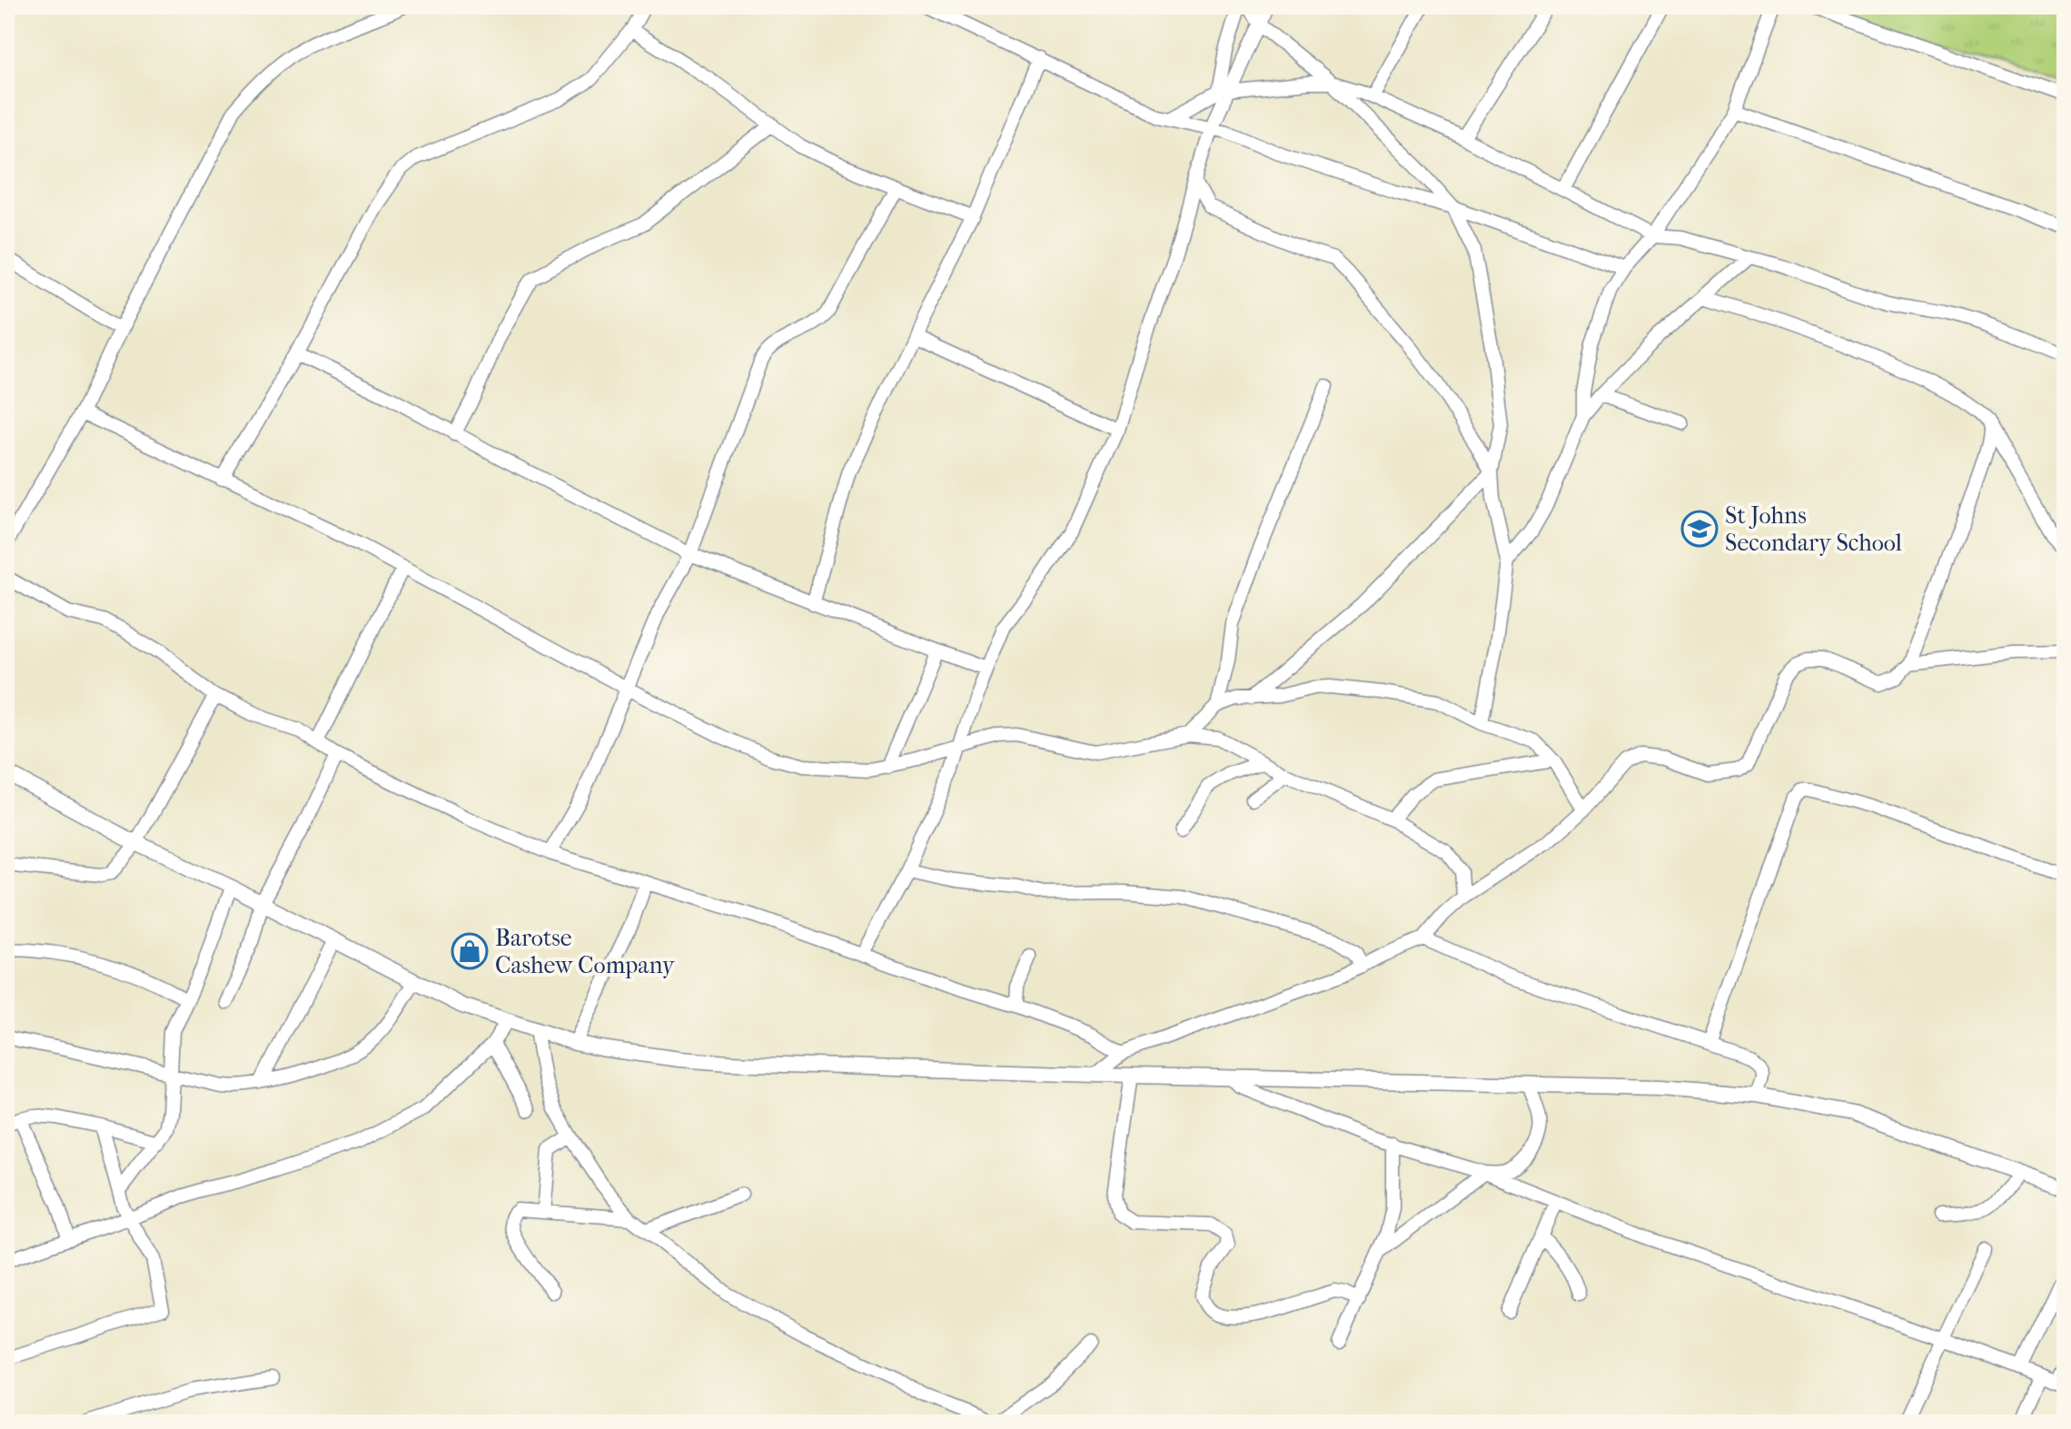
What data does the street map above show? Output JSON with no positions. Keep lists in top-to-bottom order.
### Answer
{
  "places": {
    "school or university": ["St Johns Secondary School"],
    "shop": ["Barotse Cashew Company"]
  }
}
